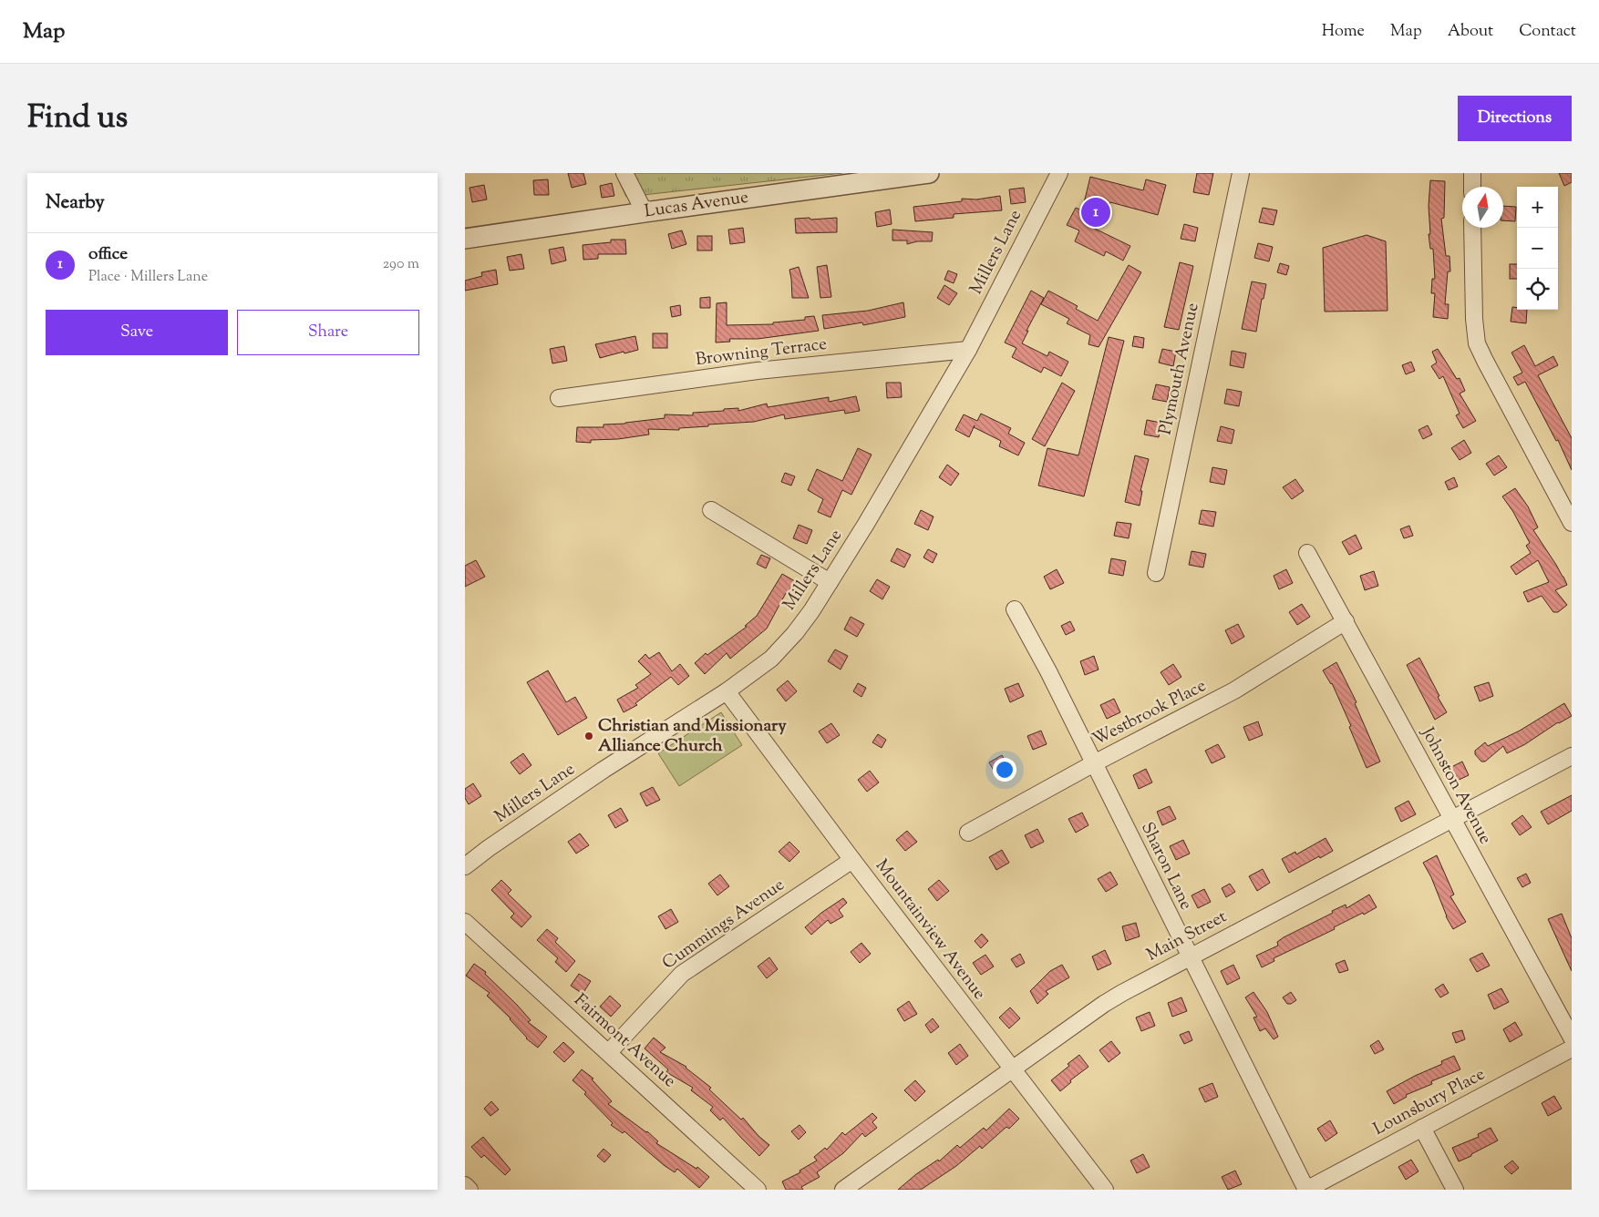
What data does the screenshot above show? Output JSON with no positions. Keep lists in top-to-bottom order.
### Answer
{
  "streets": {
    "street": [
      "Lucas Avenue",
      "Millers Lane",
      "Browning Terrace",
      "Plymouth Avenue",
      "Westbrook Place",
      "Johnston Avenue",
      "Sharon Lane",
      "Cummings Avenue",
      "Mountainview Avenue",
      "Main Street",
      "Fairmont Avenue",
      "Lounsbury Place"
    ]
  },
  "crossings": [
    ["Millers Lane", "Browning Terrace"],
    ["Millers Lane", "Mountainview Avenue"],
    ["Westbrook Place", "Johnston Avenue"],
    ["Westbrook Place", "Sharon Lane"],
    ["Johnston Avenue", "Main Street"],
    ["Sharon Lane", "Main Street"],
    ["Sharon Lane", "Lounsbury Place"],
    ["Cummings Avenue", "Mountainview Avenue"],
    ["Cummings Avenue", "Fairmont Avenue"],
    ["Mountainview Avenue", "Main Street"]
  ],
  "places": ["Christian and Missionary Alliance Church"],
  "north": "top",
  "page": {
    "header": "Map",
    "nav": [
      "Home",
      "Map",
      "About",
      "Contact"
    ],
    "title": "Find us",
    "buttons": [
      "Directions",
      ["Save", "Share"]
    ],
    "heading": "Nearby",
    "map_buttons": ["+", "−"],
    "pins": "1",
    "list": [
      {
        "mark": "1",
        "name": "office",
        "note": "Place · Millers Lane",
        "value": "290 m"
      }
    ]
  }
}
